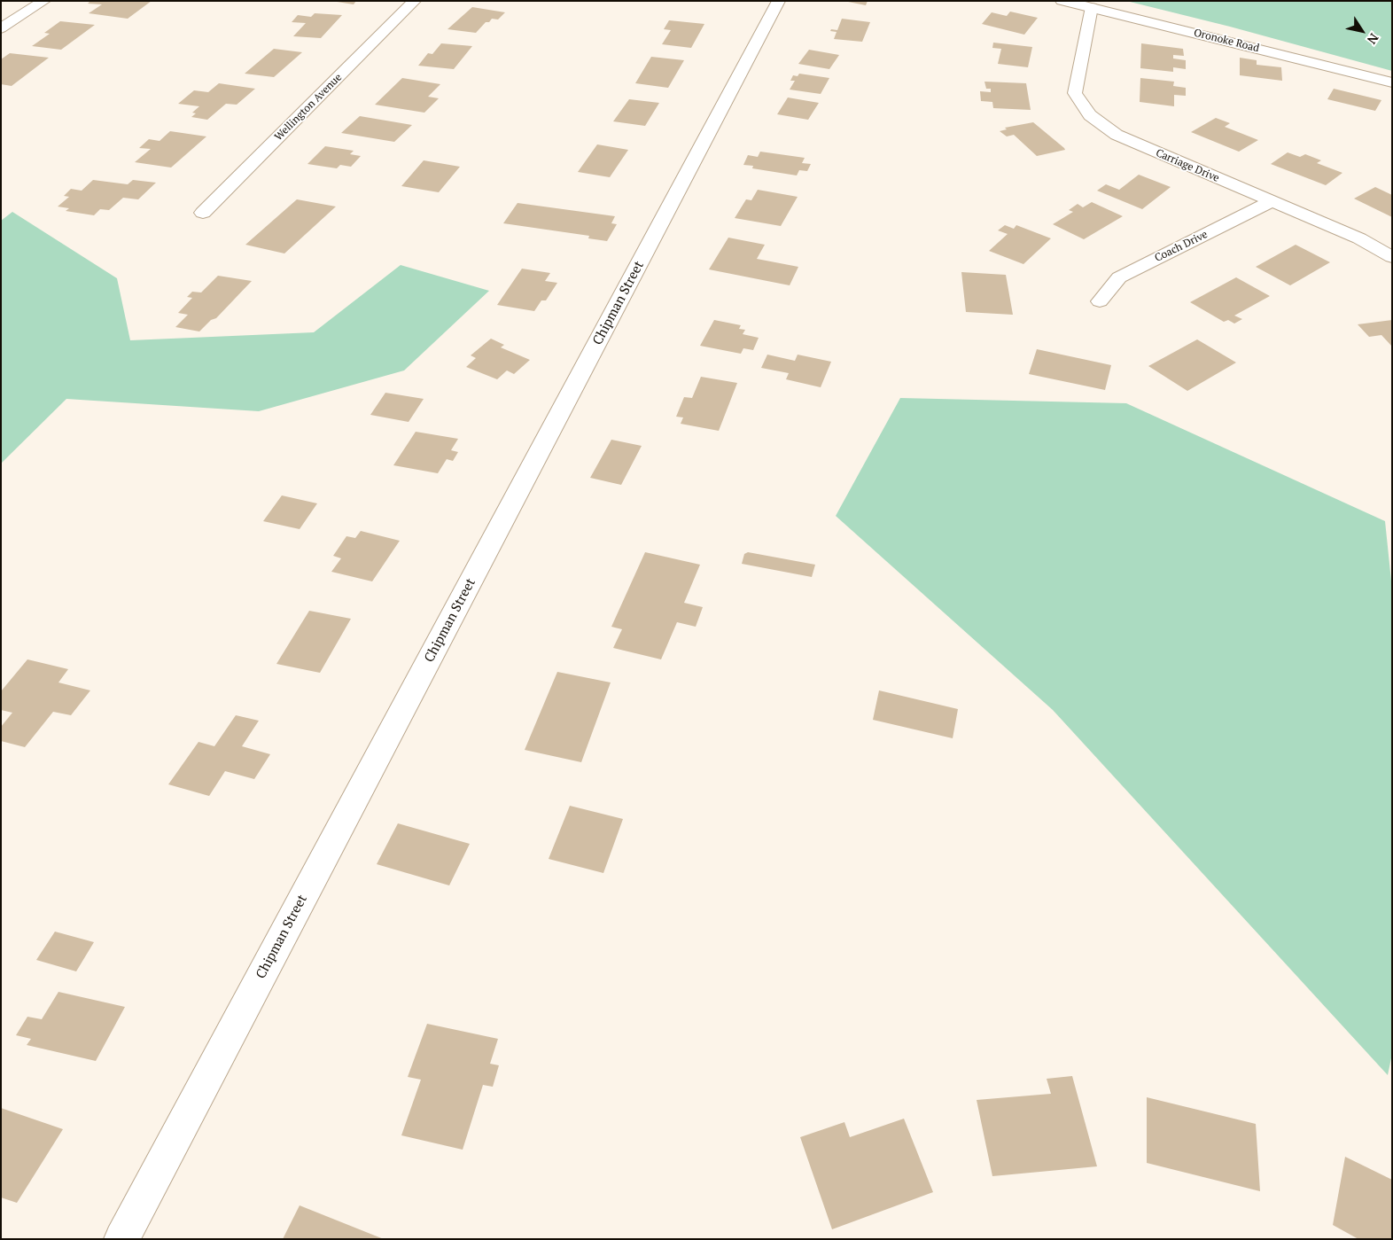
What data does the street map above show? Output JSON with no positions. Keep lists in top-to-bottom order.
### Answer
{
  "streets": {
    "street": [
      "Oronoke Road",
      "Wellington Avenue",
      "Carriage Drive",
      "Coach Drive",
      "Chipman Street"
    ]
  },
  "crossings": [
    ["Oronoke Road", "Carriage Drive"],
    ["Carriage Drive", "Coach Drive"]
  ],
  "north": "bottom right"
}
